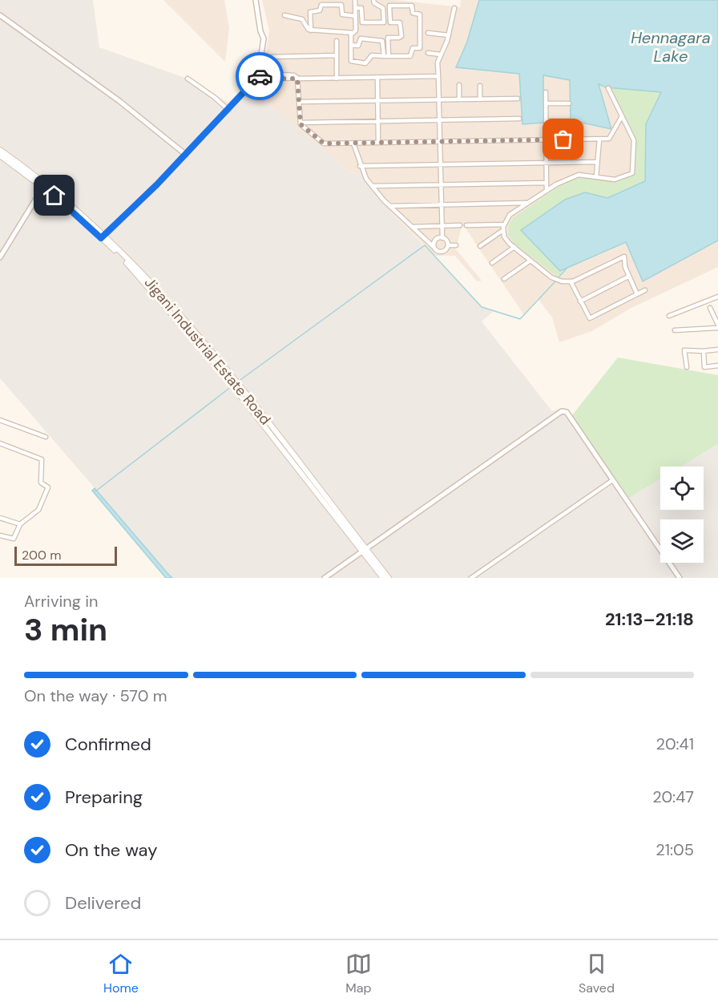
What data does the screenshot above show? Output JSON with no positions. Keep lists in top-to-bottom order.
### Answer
{
  "streets": {
    "main road": ["Jigani Industrial Estate Road"]
  },
  "water": ["Hennagara Lake"],
  "scale_bar": "200 m",
  "page": {
    "scale": "200 m",
    "heading": ["3 min", "Arriving in", "21:13–21:18"],
    "bar": "On the way · 570 m",
    "list": [
      ["Confirmed", "20:41"],
      ["Preparing", "20:47"],
      ["On the way", "21:05"],
      "Delivered"
    ],
    "tabs": ["Home", "Map", "Saved"]
  }
}
